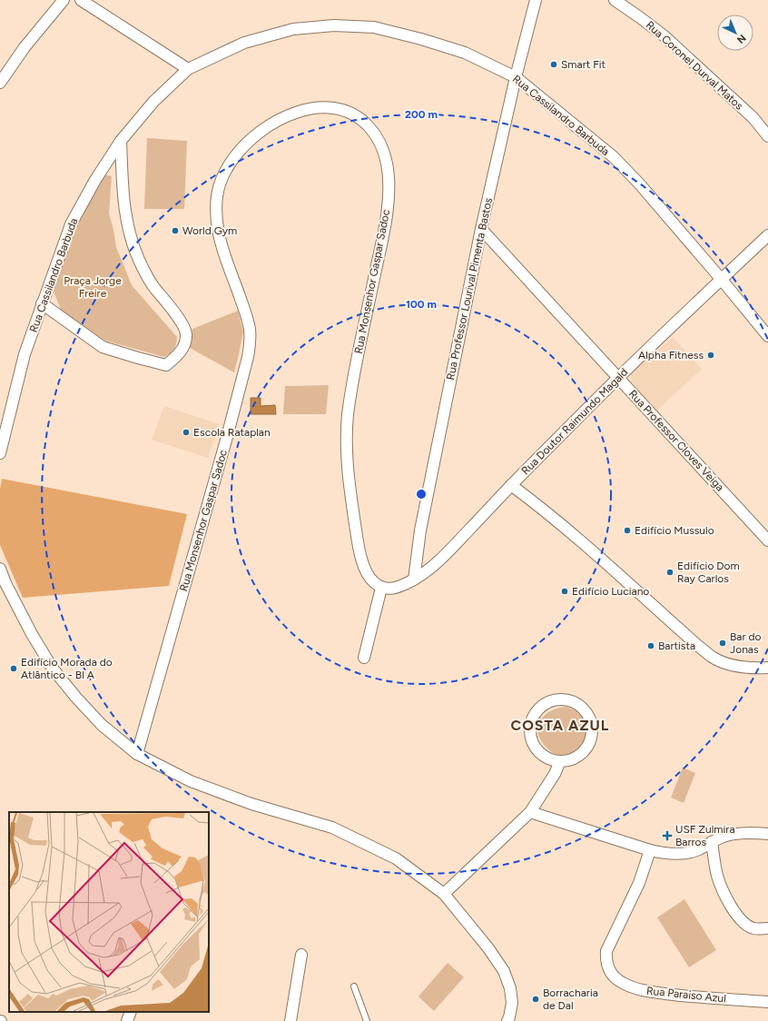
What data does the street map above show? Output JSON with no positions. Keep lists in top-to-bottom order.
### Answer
{
  "streets": {
    "street": [
      "Rua Coronel Durval Matos",
      "Rua Cassilandro Barbuda",
      "Rua Monsenhor Gaspar Sadoc",
      "Rua Professor Lourival Pimenta Bastos",
      "Rua Doutor Raimundo Magald",
      "Rua Professor Cloves Veiga",
      "Rua Paraiso Azul"
    ]
  },
  "crossings": [
    ["Rua Cassilandro Barbuda", "Rua Professor Lourival Pimenta Bastos"],
    ["Rua Cassilandro Barbuda", "Rua Doutor Raimundo Magald"],
    ["Rua Professor Lourival Pimenta Bastos", "Rua Doutor Raimundo Magald"],
    ["Rua Professor Lourival Pimenta Bastos", "Rua Professor Cloves Veiga"],
    ["Rua Doutor Raimundo Magald", "Rua Professor Cloves Veiga"]
  ],
  "districts": ["COSTA AZUL"],
  "parks": ["Praça Jorge Freire"],
  "places": {
    "other": [
      "Smart Fit",
      "World Gym",
      "Alpha Fitness",
      "Escola Rataplan",
      "Edifício Mussulo",
      "Edifício Dom Ray Carlos",
      "Edifício Luciano",
      "Bar do Jonas",
      "Bartista",
      "Edifício Morada do Atlântico - Bl A",
      "Borracharia de Dal"
    ],
    "health": ["USF Zulmira Barros"]
  },
  "north": "bottom right",
  "rings": ["200 m", "100 m"]
}
